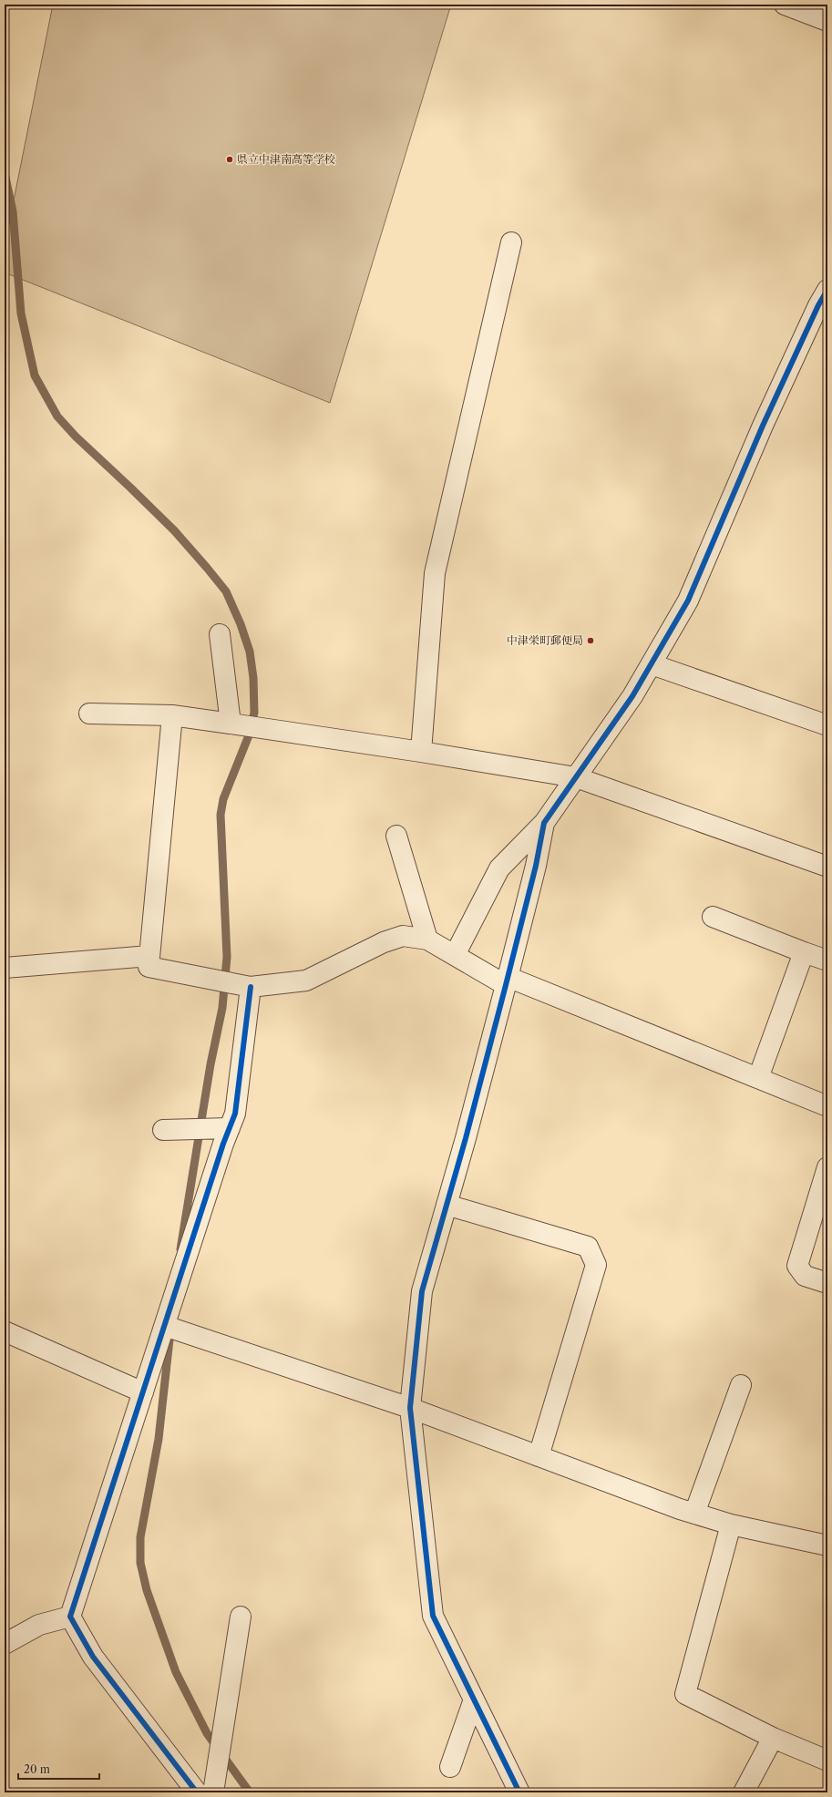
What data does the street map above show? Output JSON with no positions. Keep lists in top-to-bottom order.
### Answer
{
  "places": ["県立中津南高等学校", "中津栄町郵便局"],
  "scale_bar": "20 m"
}
